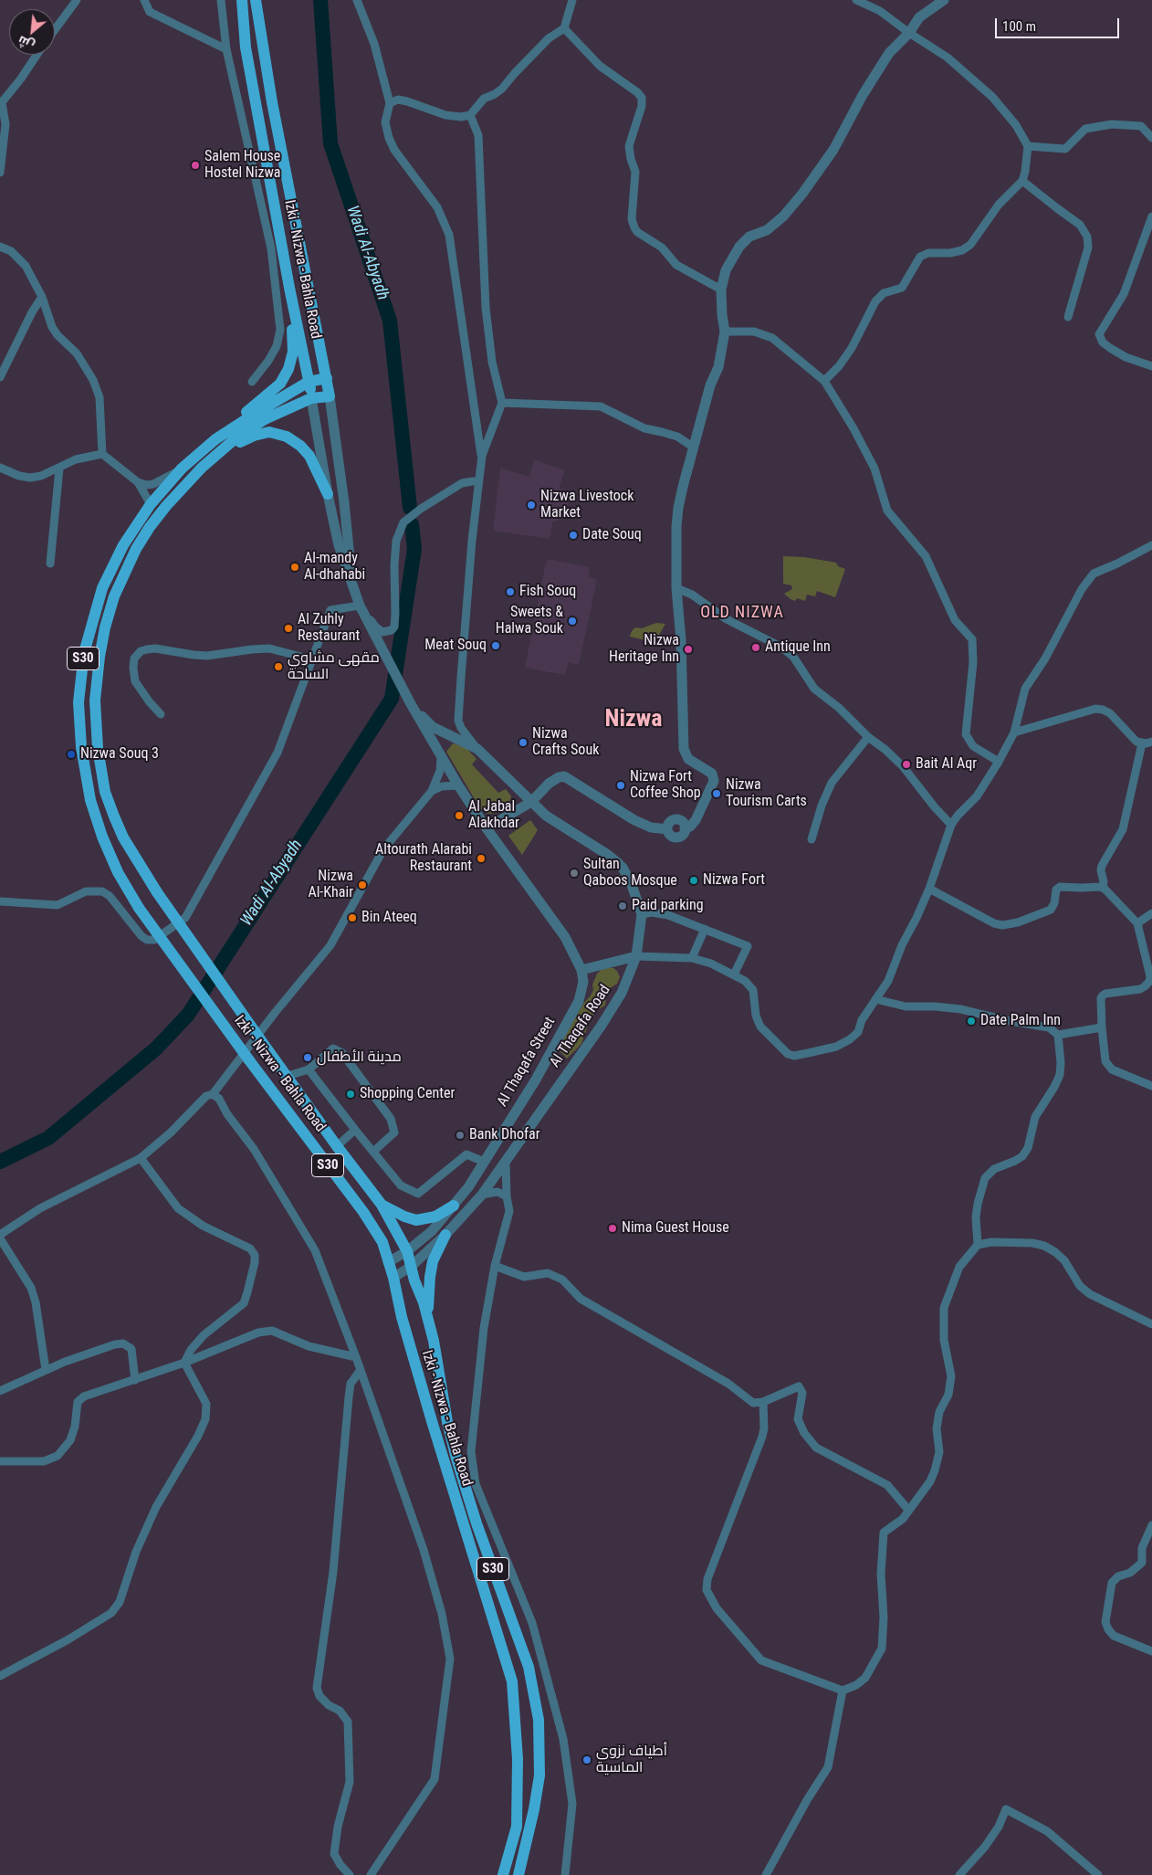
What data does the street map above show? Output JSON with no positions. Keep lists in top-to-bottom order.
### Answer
{
  "streets": {
    "main road": ["Izki - Nizwa - Bahla Road", "S30"],
    "street": ["Al Thaqafa Road", "Al Thaqafa Street"]
  },
  "crossings": [
    ["Izki - Nizwa - Bahla Road", "Al Thaqafa Road"],
    ["Izki - Nizwa - Bahla Road", "Al Thaqafa Street"]
  ],
  "districts": ["OLD NIZWA", "Nizwa"],
  "water": ["Wadi Al-Abyadh"],
  "places": [
    "Salem House Hostel Nizwa",
    "Nizwa Livestock Market",
    "Date Souq",
    "Al-mandy Al-dhahabi",
    "Fish Souq",
    "Sweets & Halwa Souk",
    "Al Zuhly Restaurant",
    "Meat Souq",
    "Antique Inn",
    "Nizwa Heritage Inn",
    "مقهى مشاوي الساحة",
    "Nizwa Crafts Souk",
    "Nizwa Souq 3",
    "Bait Al Aqr",
    "Nizwa Fort Coffee Shop",
    "Nizwa Tourism Carts",
    "Al Jabal Alakhdar",
    "Altourath Alarabi Restaurant",
    "Sultan Qaboos Mosque",
    "Nizwa Fort",
    "Nizwa Al-Khair",
    "Paid parking",
    "Bin Ateeq",
    "Date Palm Inn",
    "مدينة الأطفال",
    "Shopping Center",
    "Bank Dhofar",
    "Nima Guest House",
    "أطياف نزوى الماسية"
  ],
  "scale_bar": "100 m",
  "north": "bottom left"
}
